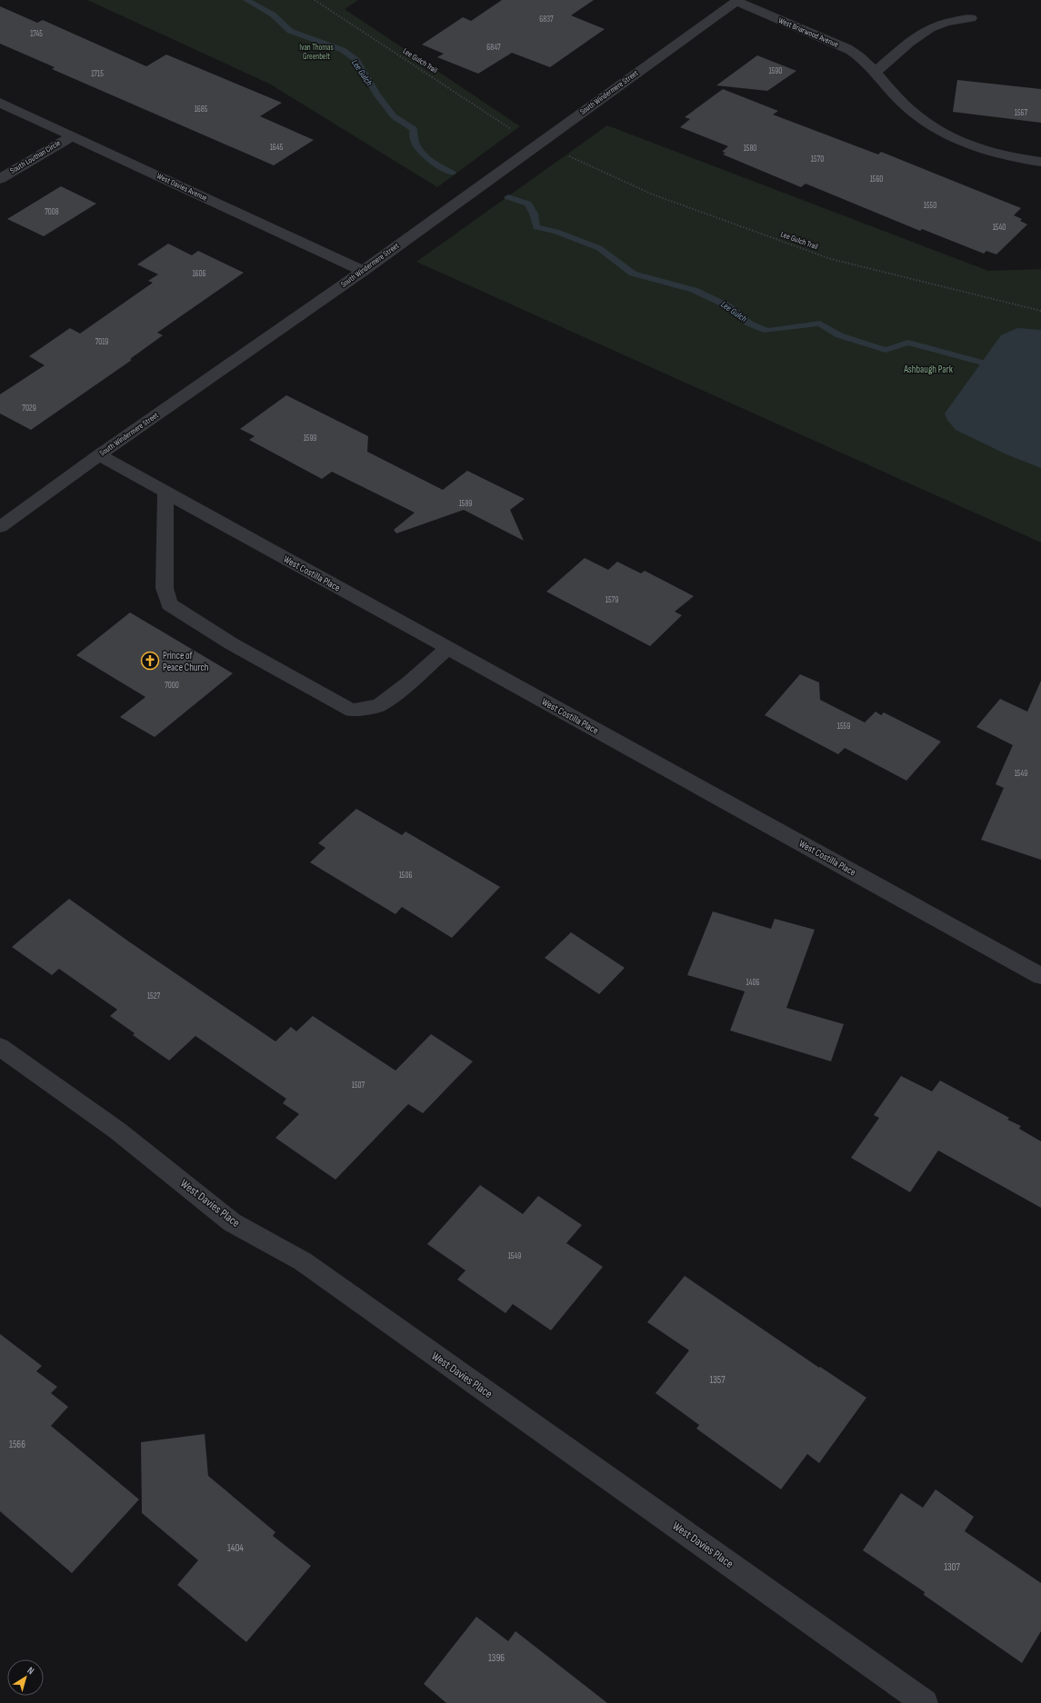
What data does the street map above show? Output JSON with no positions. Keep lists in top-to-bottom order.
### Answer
{
  "streets": {
    "street": [
      "West Briarwood Avenue",
      "South Windermere Street",
      "South Louthan Circle",
      "West Davies Avenue",
      "West Costilla Place",
      "West Davies Place"
    ],
    "path": ["Lee Gulch Trail"]
  },
  "crossings": [
    ["West Briarwood Avenue", "South Windermere Street"],
    ["South Windermere Street", "West Davies Avenue"],
    ["South Windermere Street", "West Costilla Place"],
    ["South Louthan Circle", "West Davies Avenue"]
  ],
  "water": ["Lee Gulch"],
  "parks": ["Ivan Thomas Greenbelt", "Ashbaugh Park"],
  "places": {
    "church": ["Prince of Peace Church"]
  },
  "house_numbers": [
    "6837",
    "1745",
    "6847",
    "1590",
    "1715",
    "1685",
    "1567",
    "1645",
    "1580",
    "1570",
    "1560",
    "1550",
    "7008",
    "1540",
    "1606",
    "7019",
    "7029",
    "1599",
    "1589",
    "1579",
    "7000",
    "1559",
    "1549",
    "1506",
    "1406",
    "1527",
    "1507",
    "1549",
    "1357",
    "1566",
    "1404",
    "1307",
    "1396"
  ],
  "north": "top right"
}
